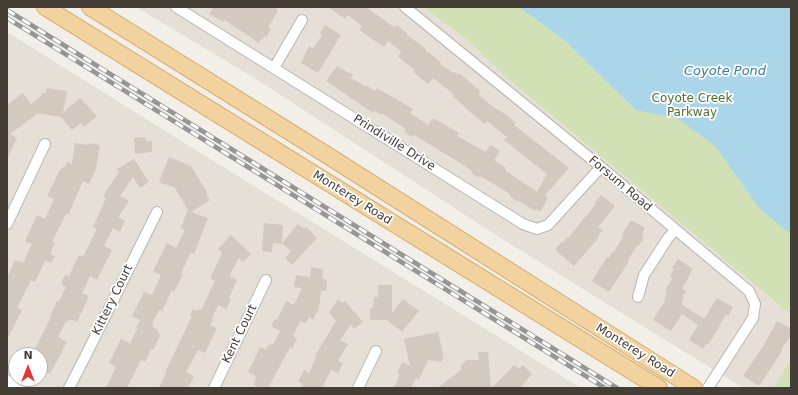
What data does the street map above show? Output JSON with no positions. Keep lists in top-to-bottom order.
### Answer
{
  "streets": {
    "main road": ["Monterey Road"],
    "street": [
      "Prindiville Drive",
      "Forsum Road",
      "Kittery Court",
      "Kent Court"
    ]
  },
  "crossings": [
    ["Prindiville Drive", "Forsum Road"]
  ],
  "water": ["Coyote Pond"],
  "parks": ["Coyote Creek Parkway"],
  "north": "top"
}
